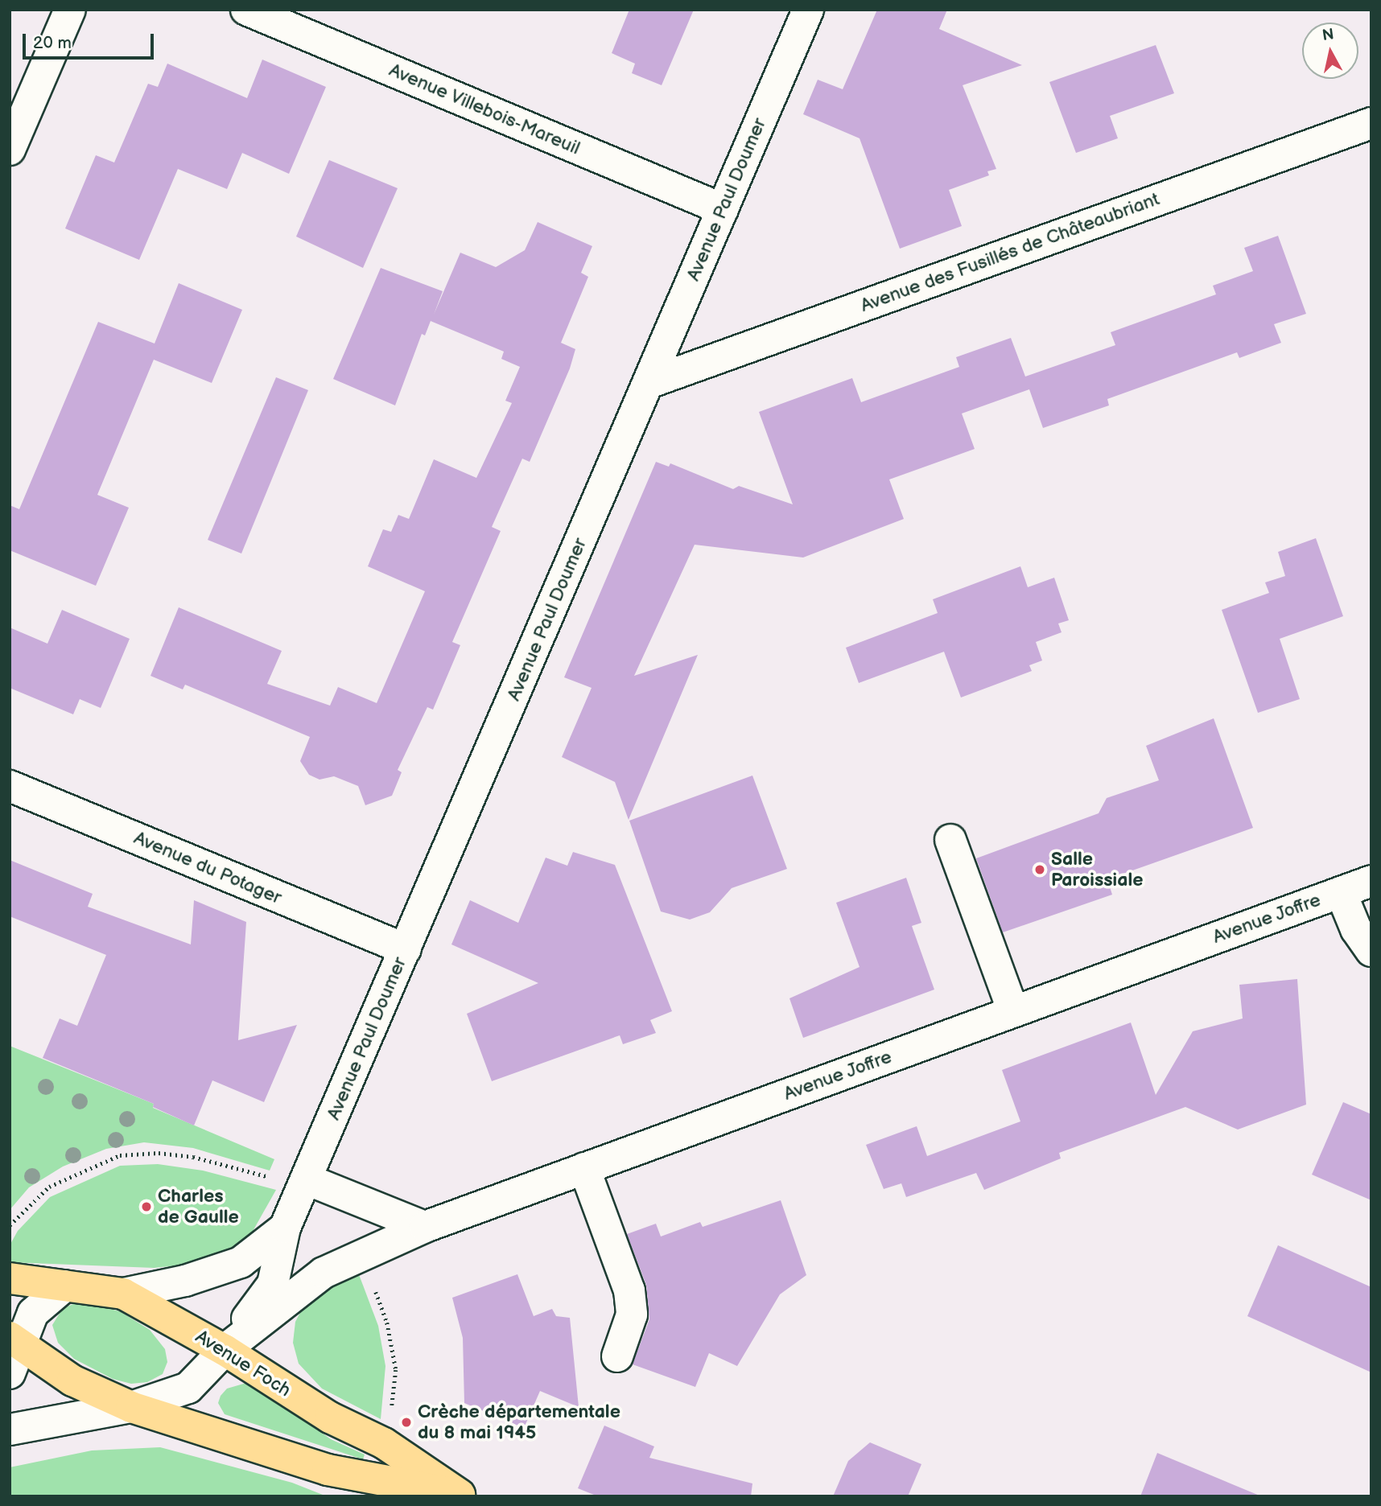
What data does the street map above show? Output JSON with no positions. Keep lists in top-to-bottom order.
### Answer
{
  "streets": {
    "main road": ["Avenue Foch"],
    "street": [
      "Avenue Villebois-Mareuil",
      "Avenue Paul Doumer",
      "Avenue des Fusillés de Châteaubriant",
      "Avenue du Potager",
      "Avenue Joffre"
    ]
  },
  "crossings": [
    ["Avenue Villebois-Mareuil", "Avenue Paul Doumer"],
    ["Avenue Paul Doumer", "Avenue des Fusillés de Châteaubriant"],
    ["Avenue Paul Doumer", "Avenue du Potager"],
    ["Avenue Paul Doumer", "Avenue Joffre"],
    ["Avenue Paul Doumer", "Avenue Foch"],
    ["Avenue Joffre", "Avenue Foch"]
  ],
  "places": ["Salle Paroissiale", "Charles de Gaulle", "Crèche départementale du 8 mai 1945"],
  "scale_bar": "20 m",
  "north": "top"
}
